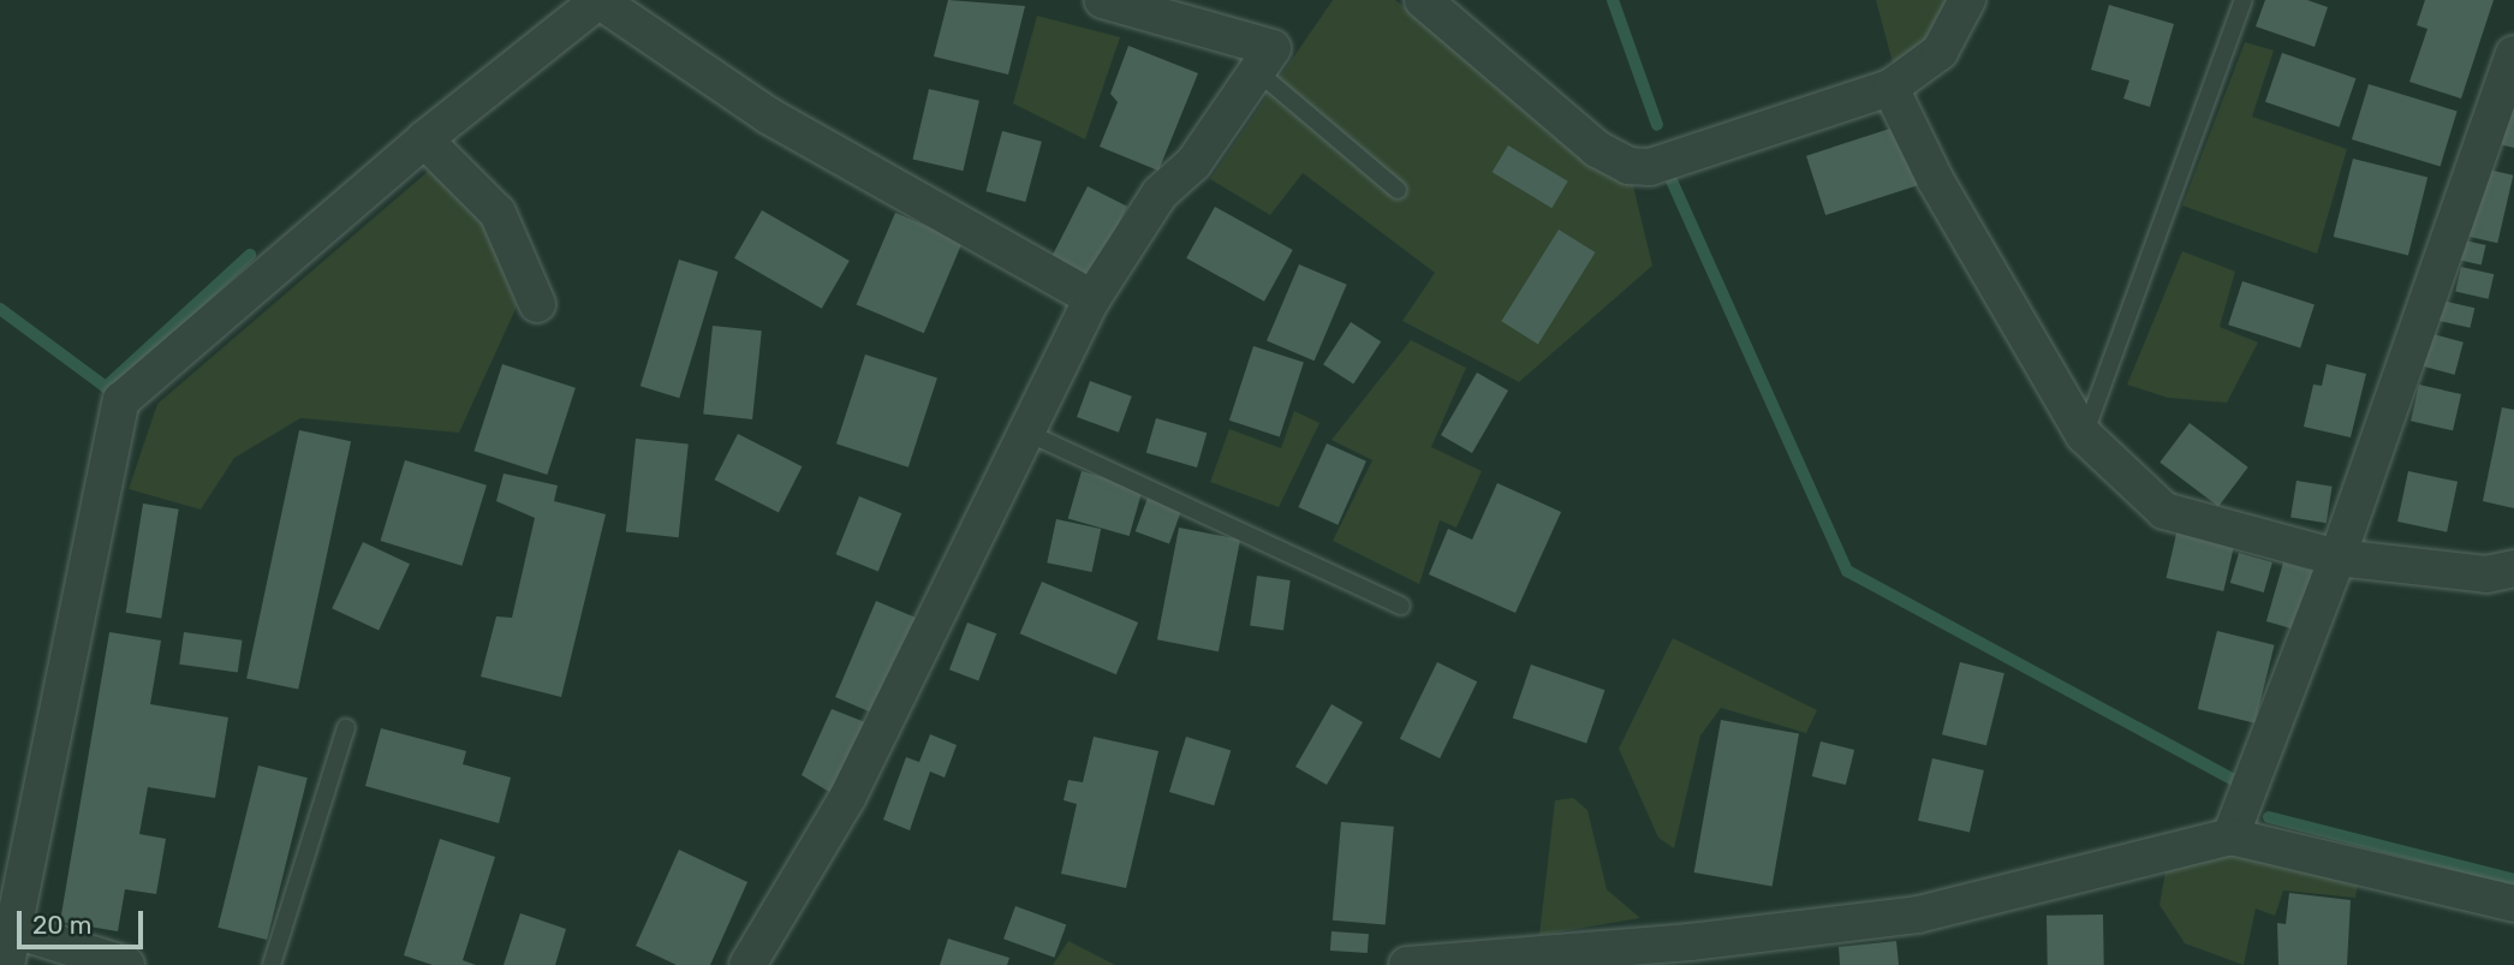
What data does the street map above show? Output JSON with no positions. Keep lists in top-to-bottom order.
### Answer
{
  "scale_bar": "20 m"
}
